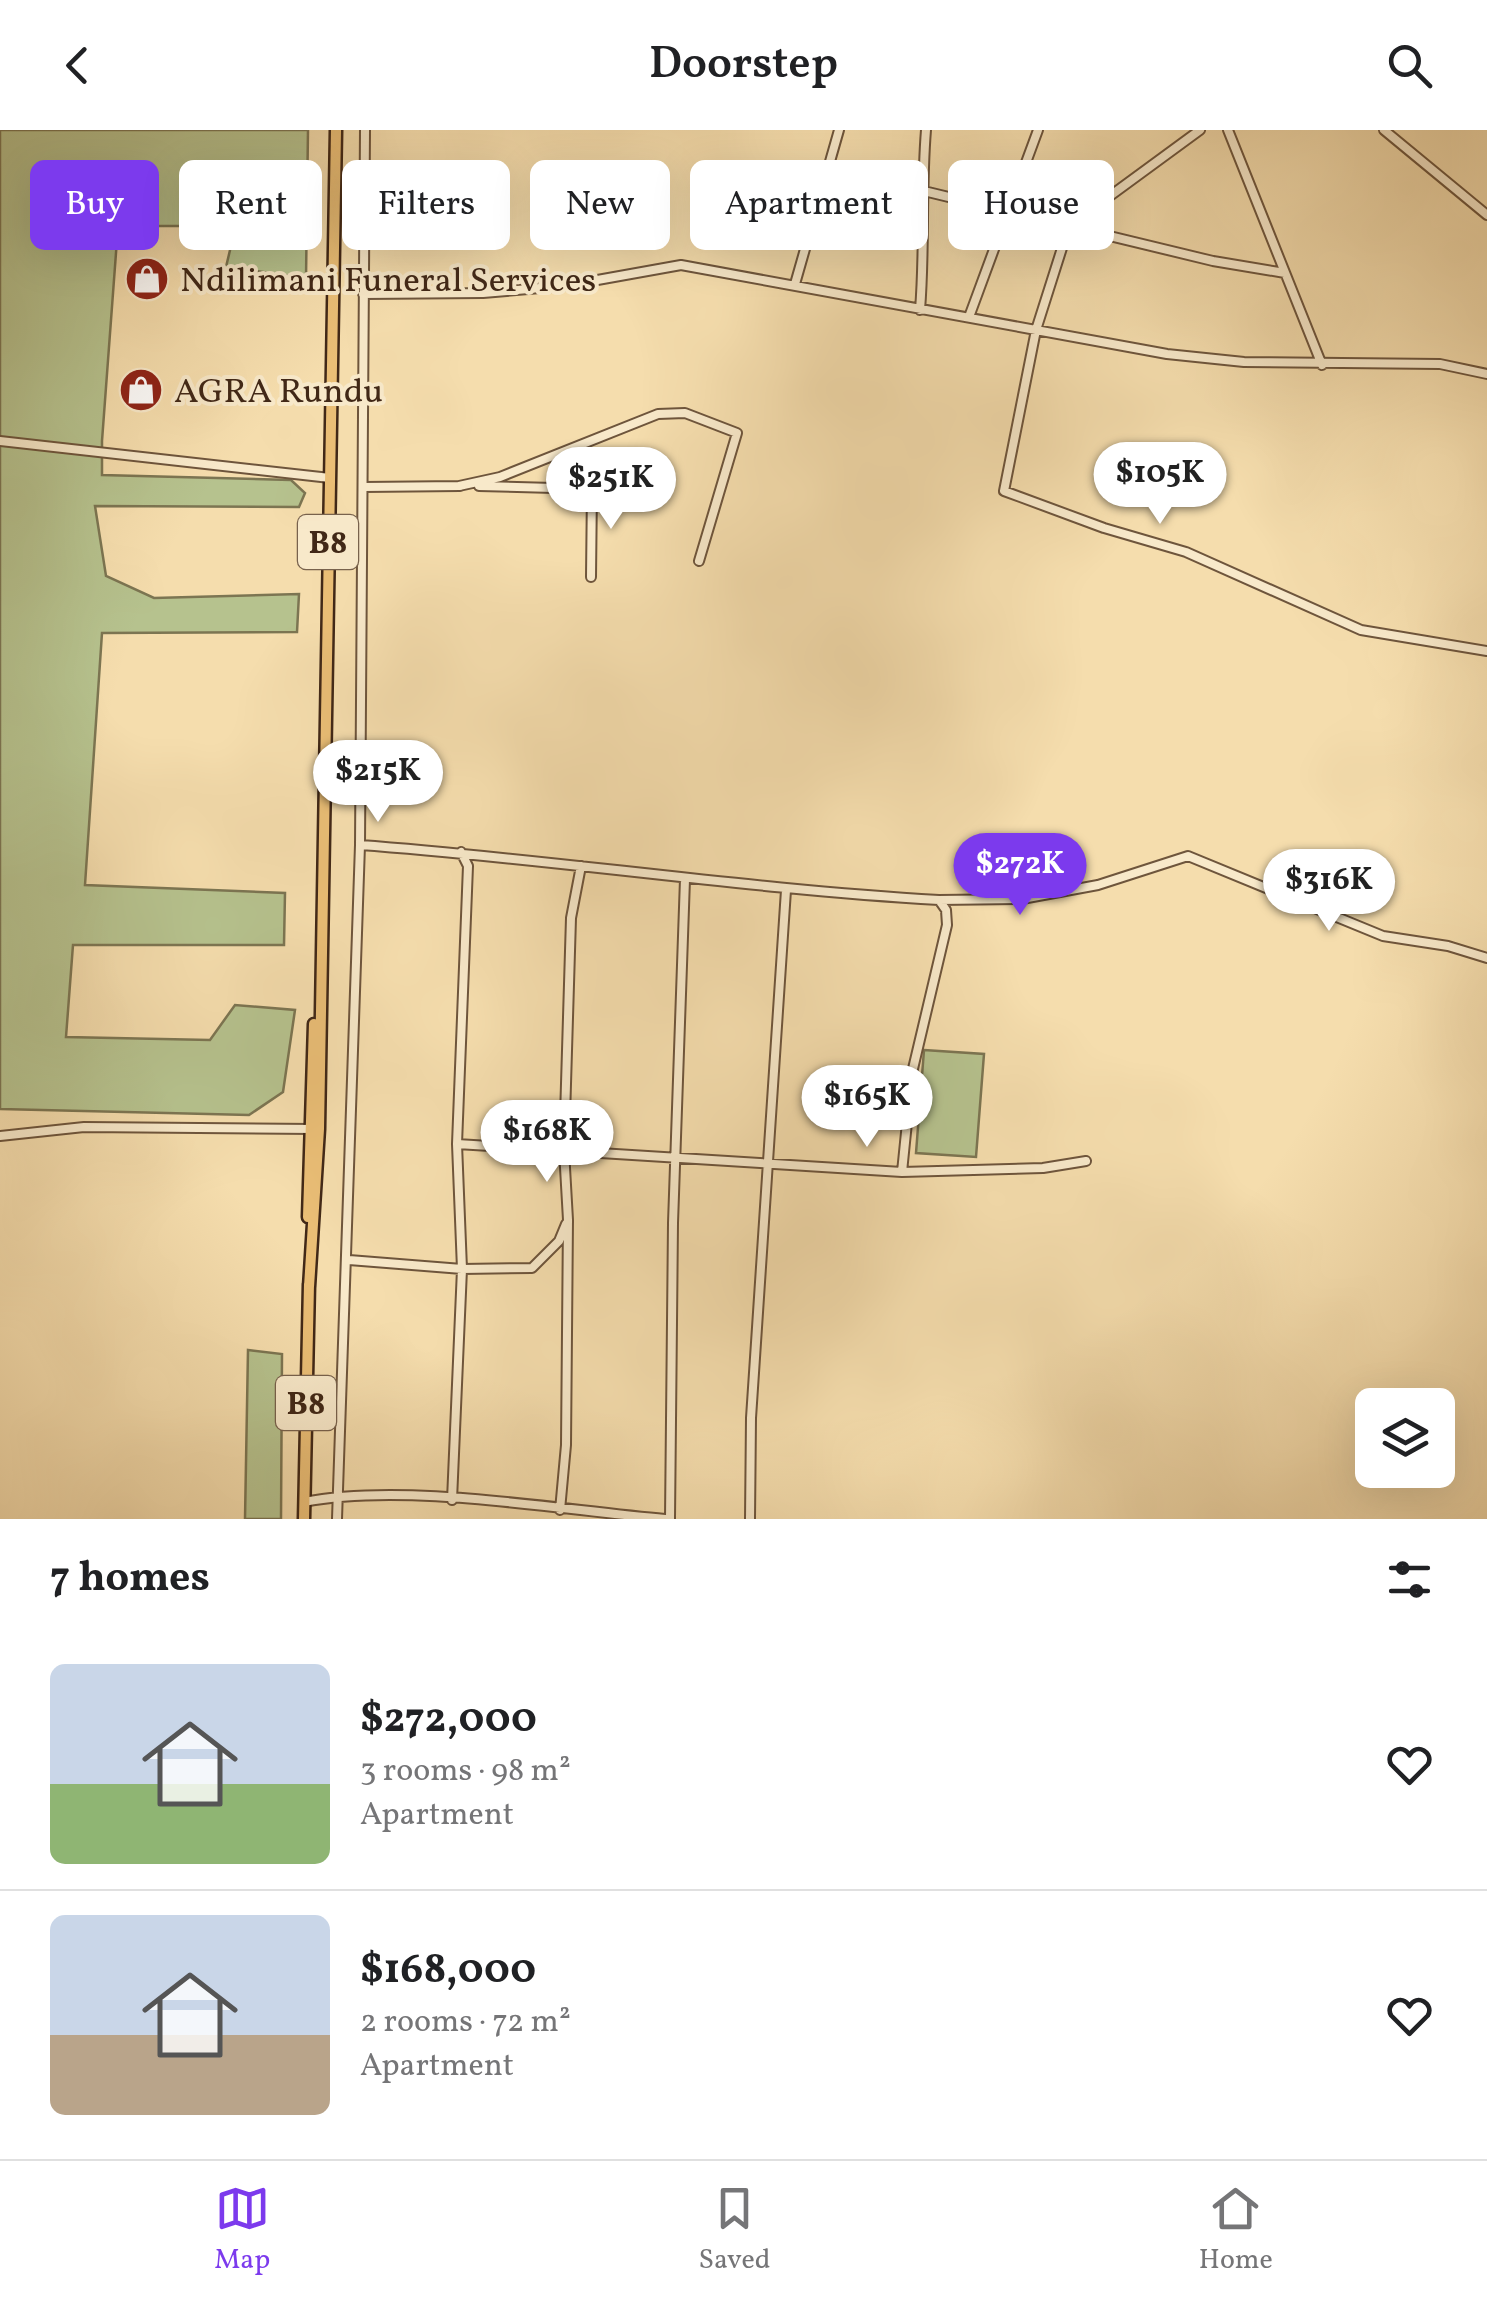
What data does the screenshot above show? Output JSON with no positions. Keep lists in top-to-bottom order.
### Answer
{
  "streets": {
    "highway": ["B8"]
  },
  "places": {
    "shop": ["Ndilimani Funeral Services", "AGRA Rundu"]
  },
  "page": {
    "header": "Doorstep",
    "chip": [
      "Buy",
      "Rent",
      "Filters",
      "New",
      "Apartment",
      "House"
    ],
    "price": [
      "$105K",
      "$251K",
      "$215K",
      "$272K",
      "$316K",
      "$165K",
      "$168K"
    ],
    "heading": "7 homes",
    "list": [
      {
        "name": "$272,000",
        "note": "3 rooms · 98 m² · Apartment"
      },
      {
        "name": "$168,000",
        "note": "2 rooms · 72 m² · Apartment"
      }
    ],
    "tabs": ["Map", "Saved", "Home"]
  }
}
